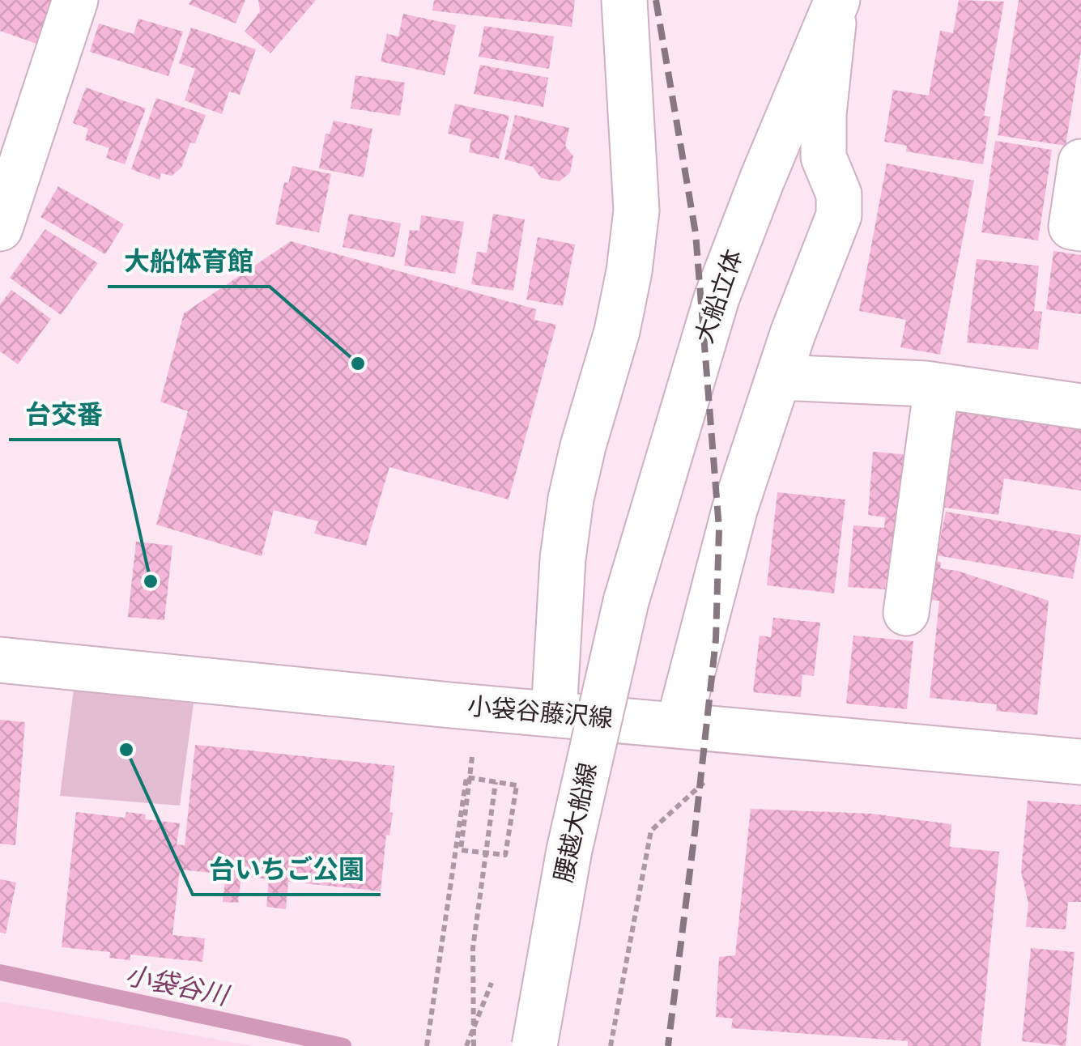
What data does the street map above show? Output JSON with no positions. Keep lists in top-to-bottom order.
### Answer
{
  "streets": {
    "main road": ["大船立体", "小袋谷藤沢線", "腰越大船線"]
  },
  "crossings": [
    ["大船立体", "腰越大船線"]
  ],
  "water": ["小袋谷川"],
  "places": ["大船体育館", "台交番", "台いちご公園"]
}
